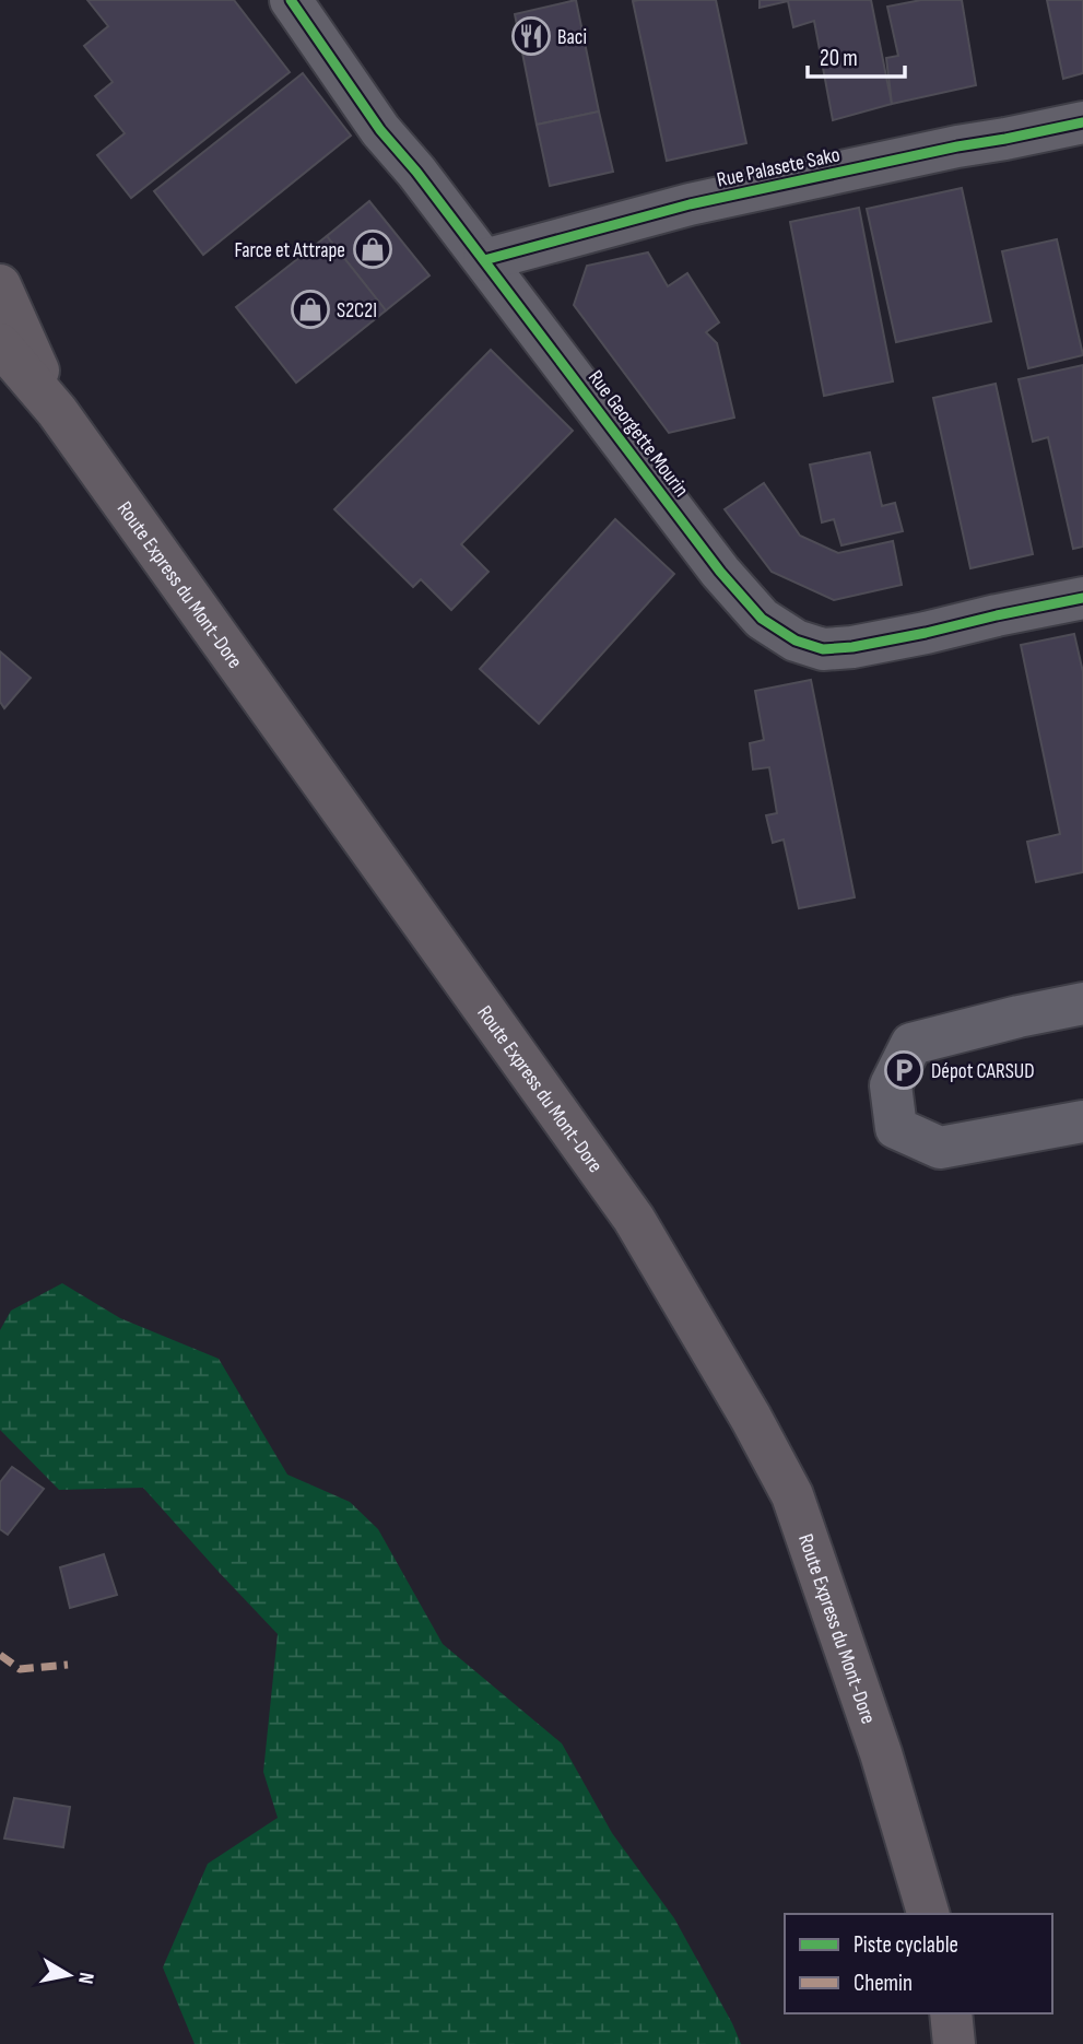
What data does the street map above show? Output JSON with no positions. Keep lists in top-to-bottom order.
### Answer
{
  "streets": {
    "main road": ["Route Express du Mont-Dore"],
    "street": ["Rue Palasete Sako", "Rue Georgette Mourin"]
  },
  "crossings": [
    ["Rue Palasete Sako", "Rue Georgette Mourin"]
  ],
  "places": {
    "restaurant": ["Baci"],
    "shop": ["Farce et Attrape", "S2C2I"],
    "parking": ["Dépot CARSUD"]
  },
  "legend": ["Piste cyclable", "Chemin"],
  "scale_bar": "20 m",
  "north": "right"
}
